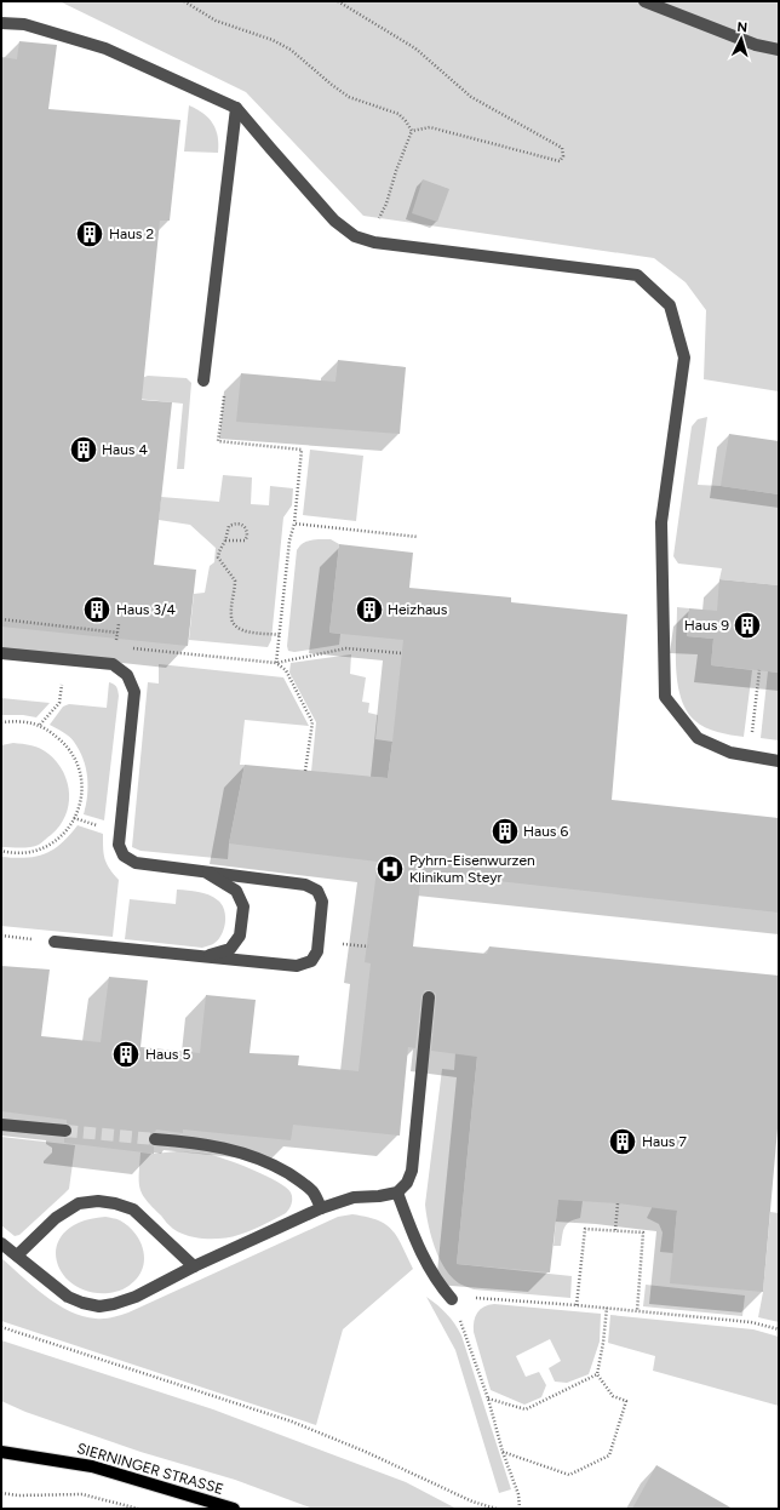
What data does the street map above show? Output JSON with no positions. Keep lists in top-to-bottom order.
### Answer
{
  "streets": {
    "main road": ["SIERNINGER STRASSE"]
  },
  "places": {
    "building": [
      "Haus 2",
      "Haus 4",
      "Haus 3/4",
      "Heizhaus",
      "Haus 9",
      "Haus 6",
      "Haus 5",
      "Haus 7"
    ],
    "hospital": ["Pyhrn-Eisenwurzen Klinikum Steyr"]
  },
  "north": "top"
}
